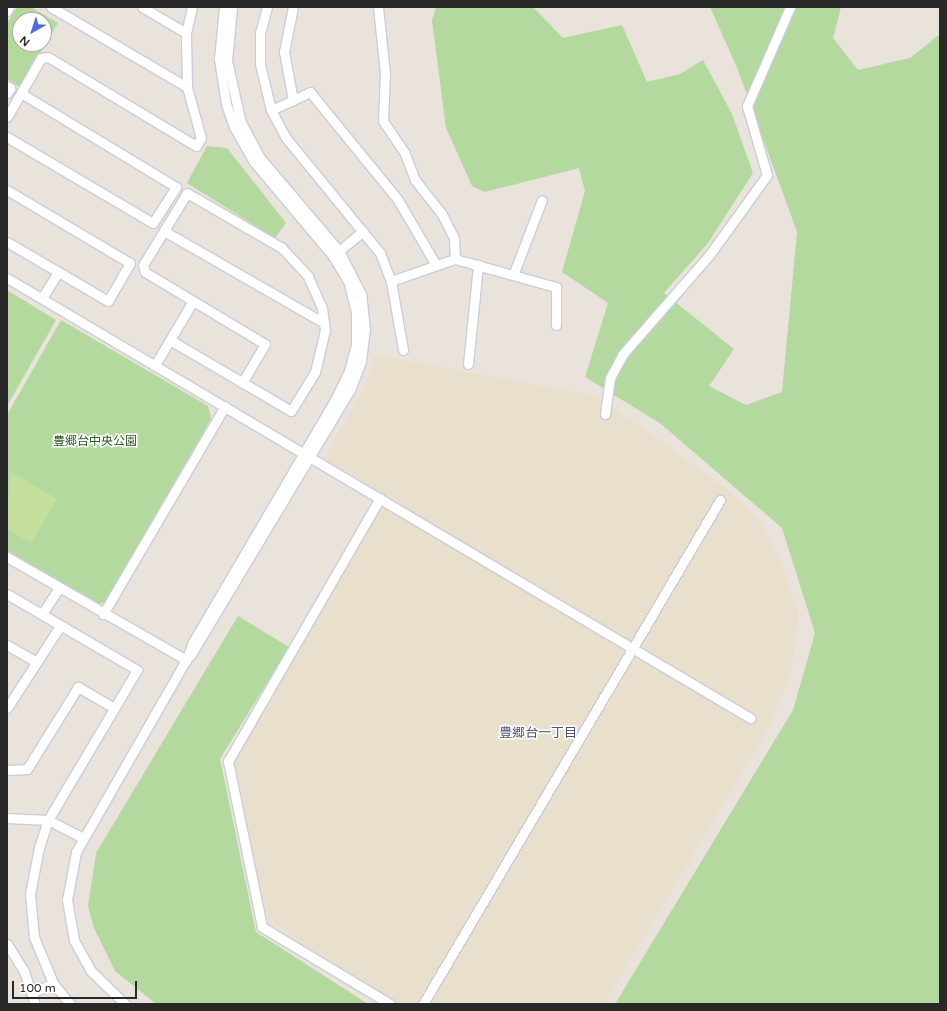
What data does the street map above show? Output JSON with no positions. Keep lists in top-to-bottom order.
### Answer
{
  "districts": ["豊郷台一丁目"],
  "parks": ["豊郷台中央公園"],
  "scale_bar": "100 m",
  "north": "bottom left"
}
